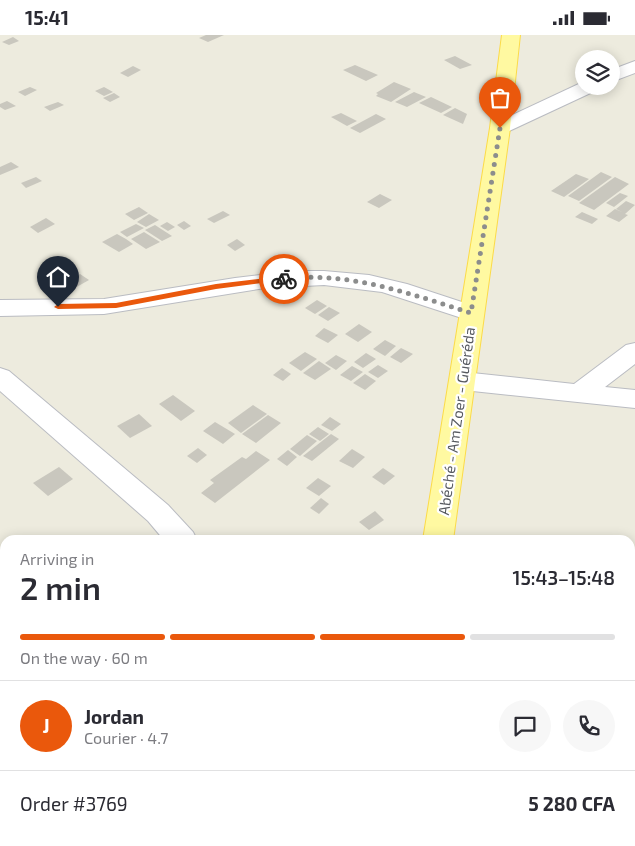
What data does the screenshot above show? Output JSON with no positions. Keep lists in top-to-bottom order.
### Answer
{
  "streets": {
    "main road": ["Abéché - Am Zoer - Guéréda"]
  },
  "page": {
    "status": "15:41",
    "heading": ["2 min", "Arriving in", "15:43–15:48"],
    "panel": [
      "Jordan",
      "Courier · 4.7",
      "Order #3769",
      "5 280 CFA"
    ],
    "bar": "On the way · 60 m",
    "round": "J"
  }
}
